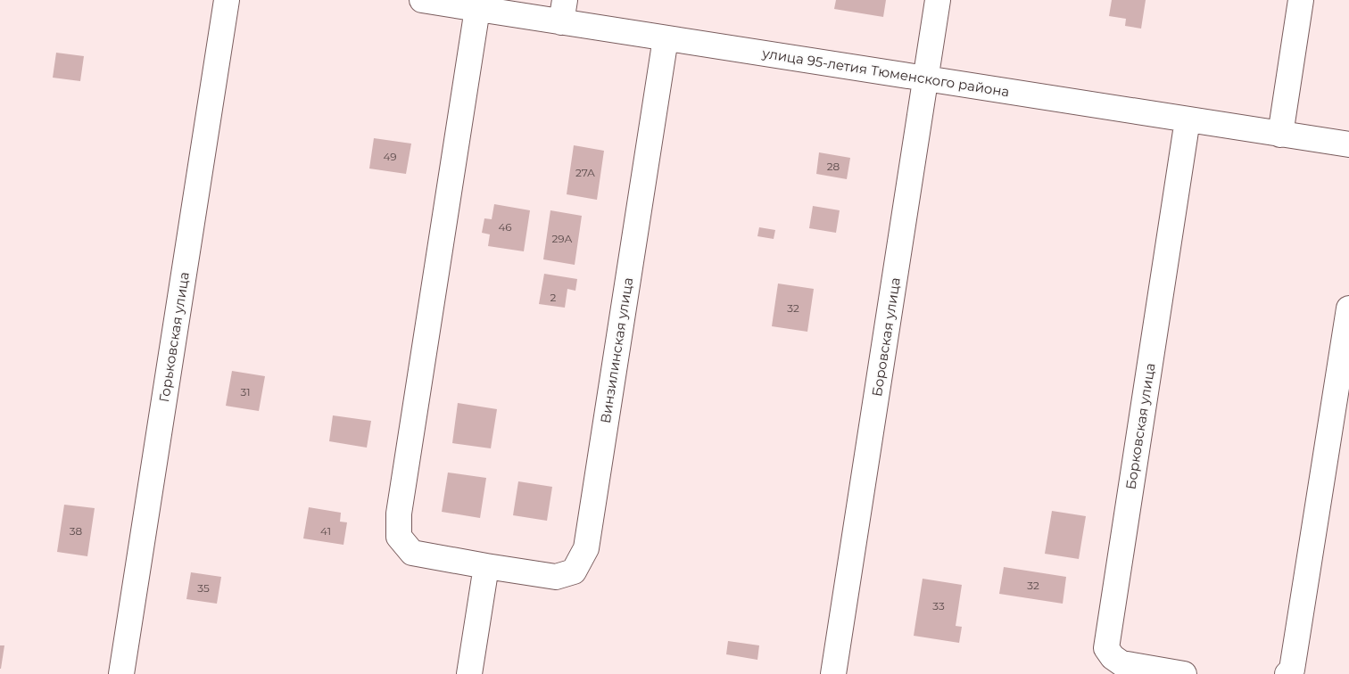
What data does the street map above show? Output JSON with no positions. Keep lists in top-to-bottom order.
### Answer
{
  "streets": {
    "street": [
      "улица 95-летия Тюменского района",
      "Горьковская улица",
      "Боровская улица",
      "Винзилинская улица",
      "Борковская улица"
    ]
  },
  "crossings": [
    ["улица 95-летия Тюменского района", "Боровская улица"],
    ["улица 95-летия Тюменского района", "Винзилинская улица"],
    ["улица 95-летия Тюменского района", "Борковская улица"]
  ],
  "house_numbers": [
    "49",
    "28",
    "27А",
    "46",
    "29А",
    "2",
    "32",
    "31",
    "38",
    "41",
    "32",
    "35",
    "33"
  ]
}
